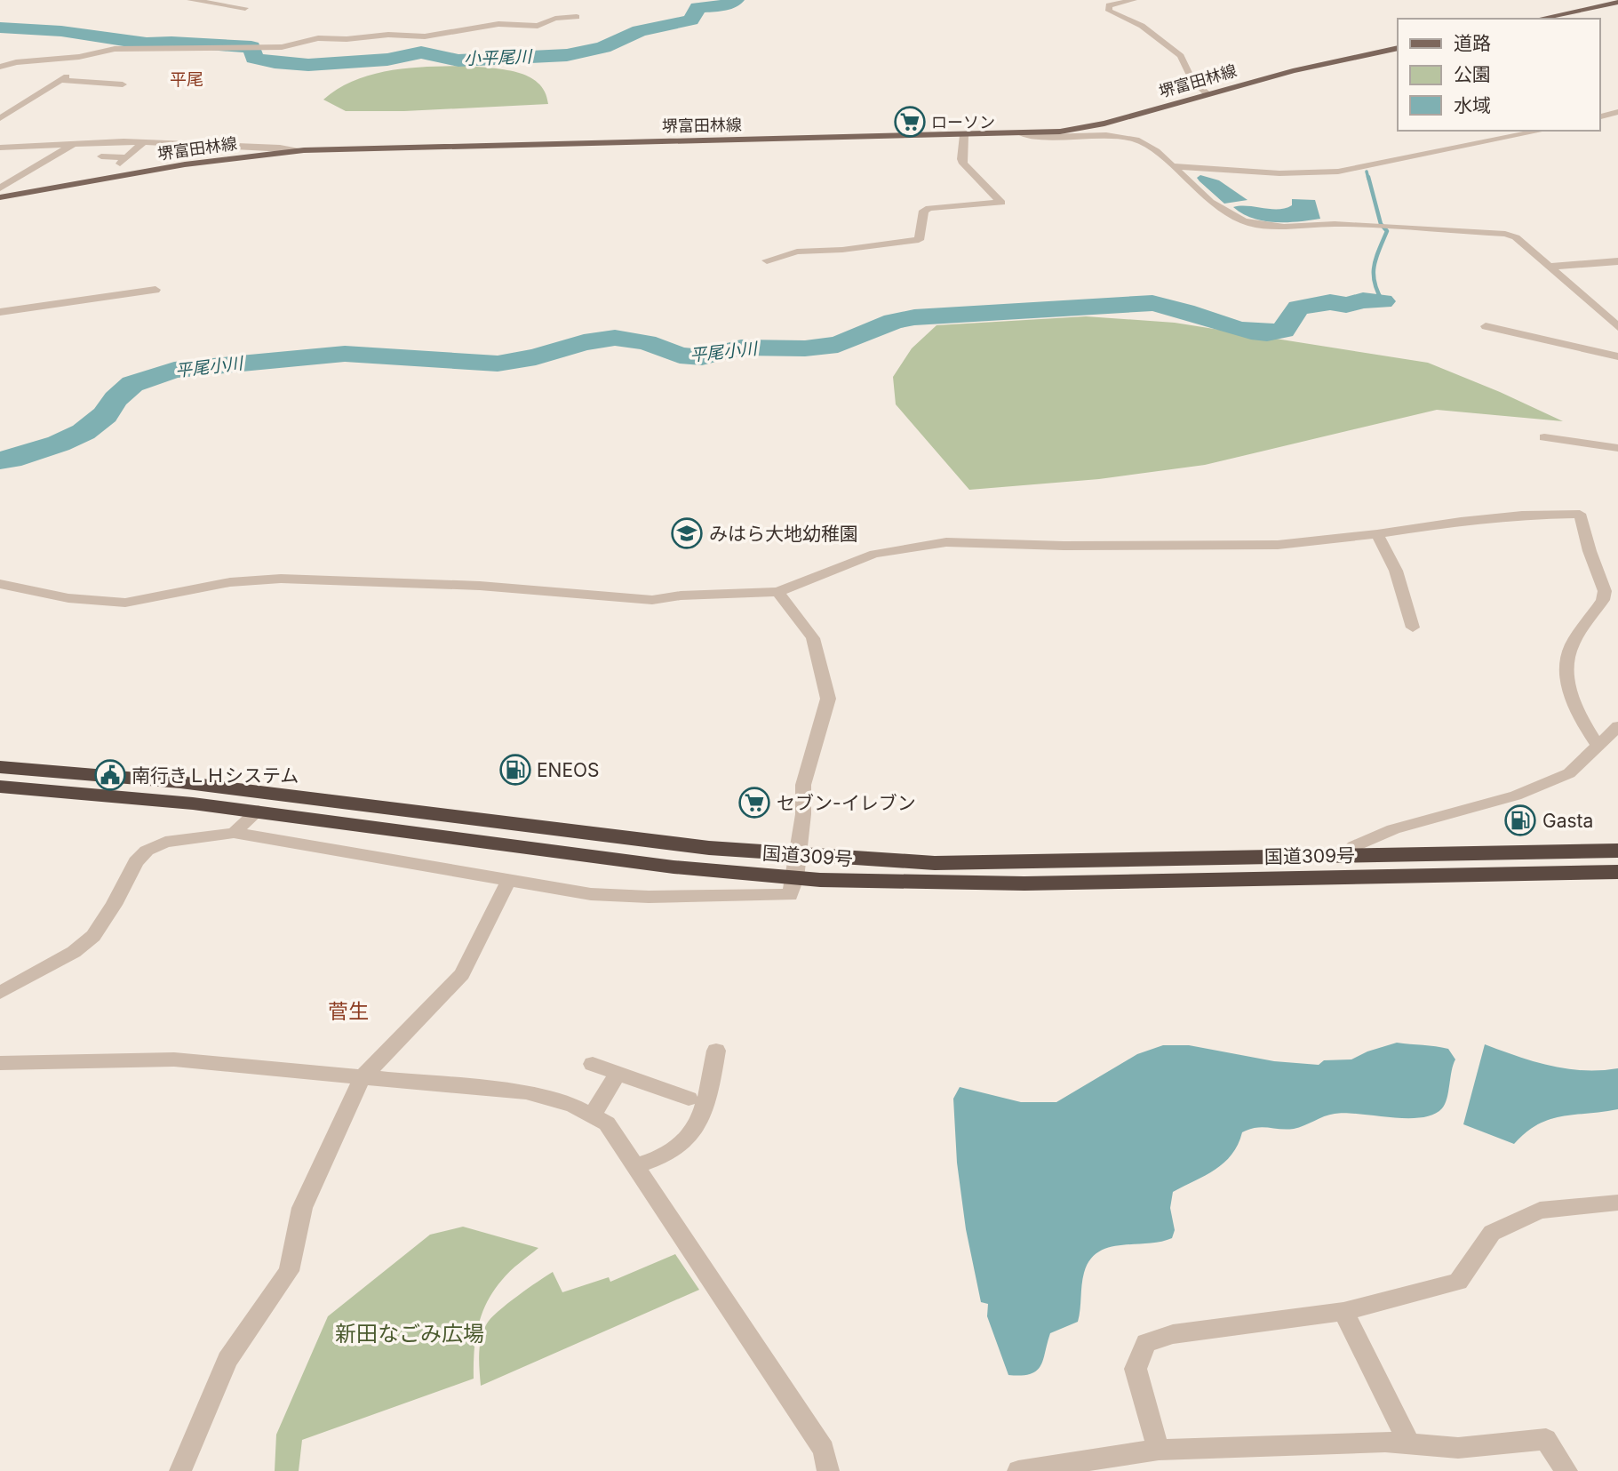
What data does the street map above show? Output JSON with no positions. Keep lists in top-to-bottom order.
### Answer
{
  "streets": {
    "highway": ["国道309号"],
    "main road": ["堺富田林線"]
  },
  "districts": ["平尾", "菅生"],
  "water": ["小平尾川", "平尾小川"],
  "parks": ["新田なごみ広場"],
  "places": {
    "supermarket": ["ローソン", "セブン-イレブン"],
    "school or university": ["みはら大地幼稚園"],
    "fuel station": ["ENEOS", "Gasta"],
    "public building": ["南行きＬＨシステム"]
  },
  "legend": ["道路", "公園", "水域"]
}
